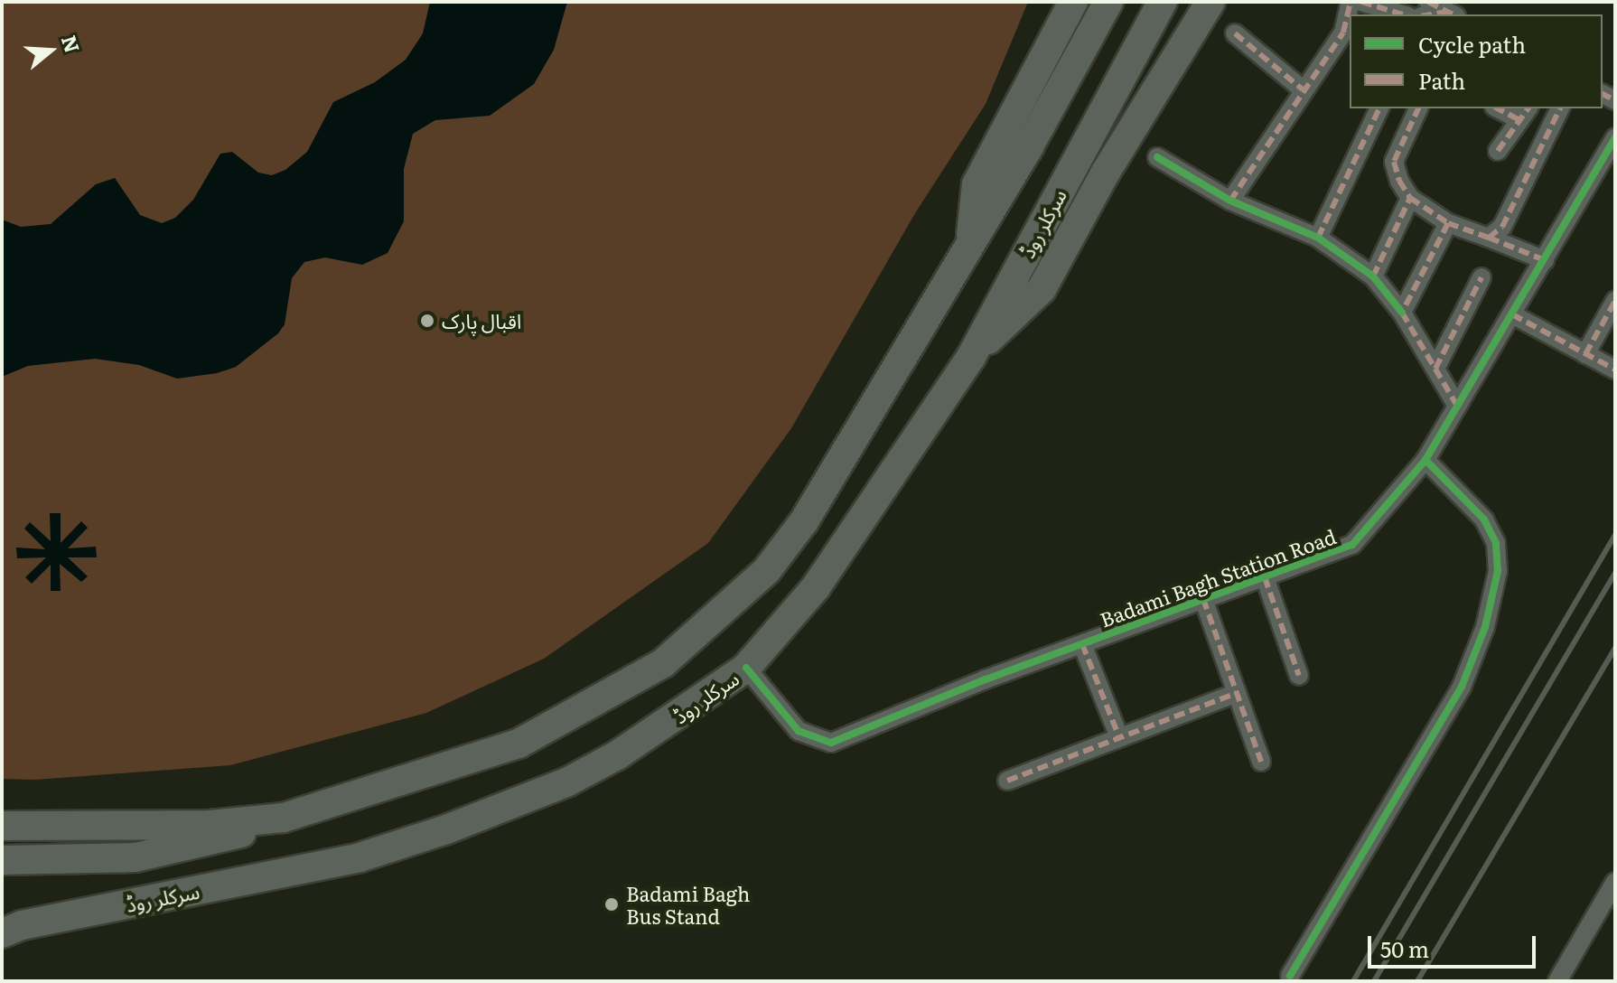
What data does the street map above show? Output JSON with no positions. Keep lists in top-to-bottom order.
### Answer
{
  "streets": {
    "main road": ["سرکلر روڈ"],
    "street": ["Badami Bagh Station Road"]
  },
  "crossings": [
    ["سرکلر روڈ", "Badami Bagh Station Road"]
  ],
  "places": ["اقبال پارک", "Badami Bagh Bus Stand"],
  "legend": ["Cycle path", "Path"],
  "scale_bar": "50 m",
  "north": "right"
}
